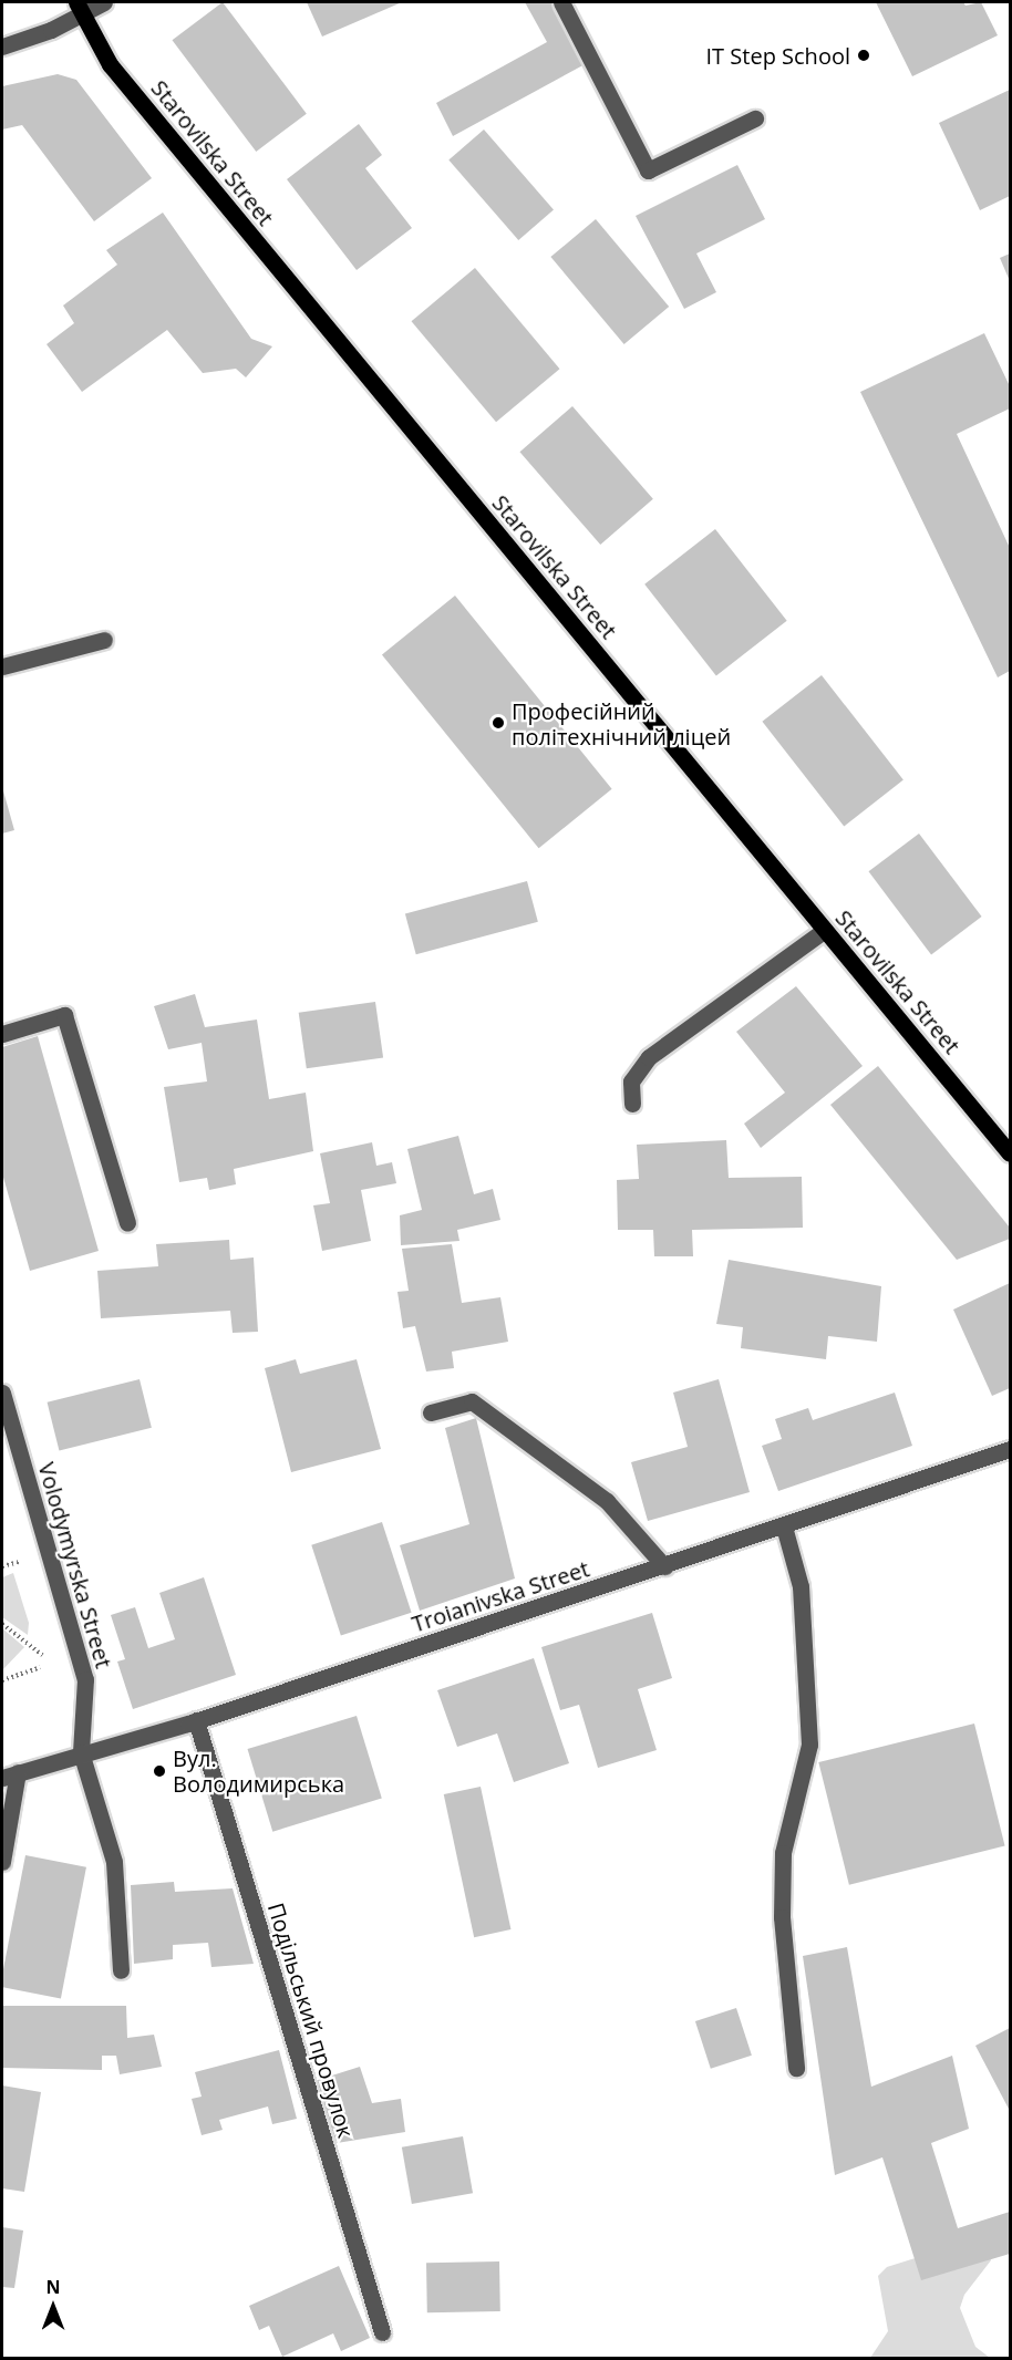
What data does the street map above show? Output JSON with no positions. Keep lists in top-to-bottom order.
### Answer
{
  "streets": {
    "main road": ["Starovilska Street"],
    "street": ["Volodymyrska Street", "Troianivska Street", "Подільський провулок"]
  },
  "crossings": [
    ["Volodymyrska Street", "Troianivska Street"],
    ["Troianivska Street", "Подільський провулок"]
  ],
  "places": ["IT Step School", "Професійний політехнічний ліцей", "Вул. Володимирська"],
  "north": "top"
}
